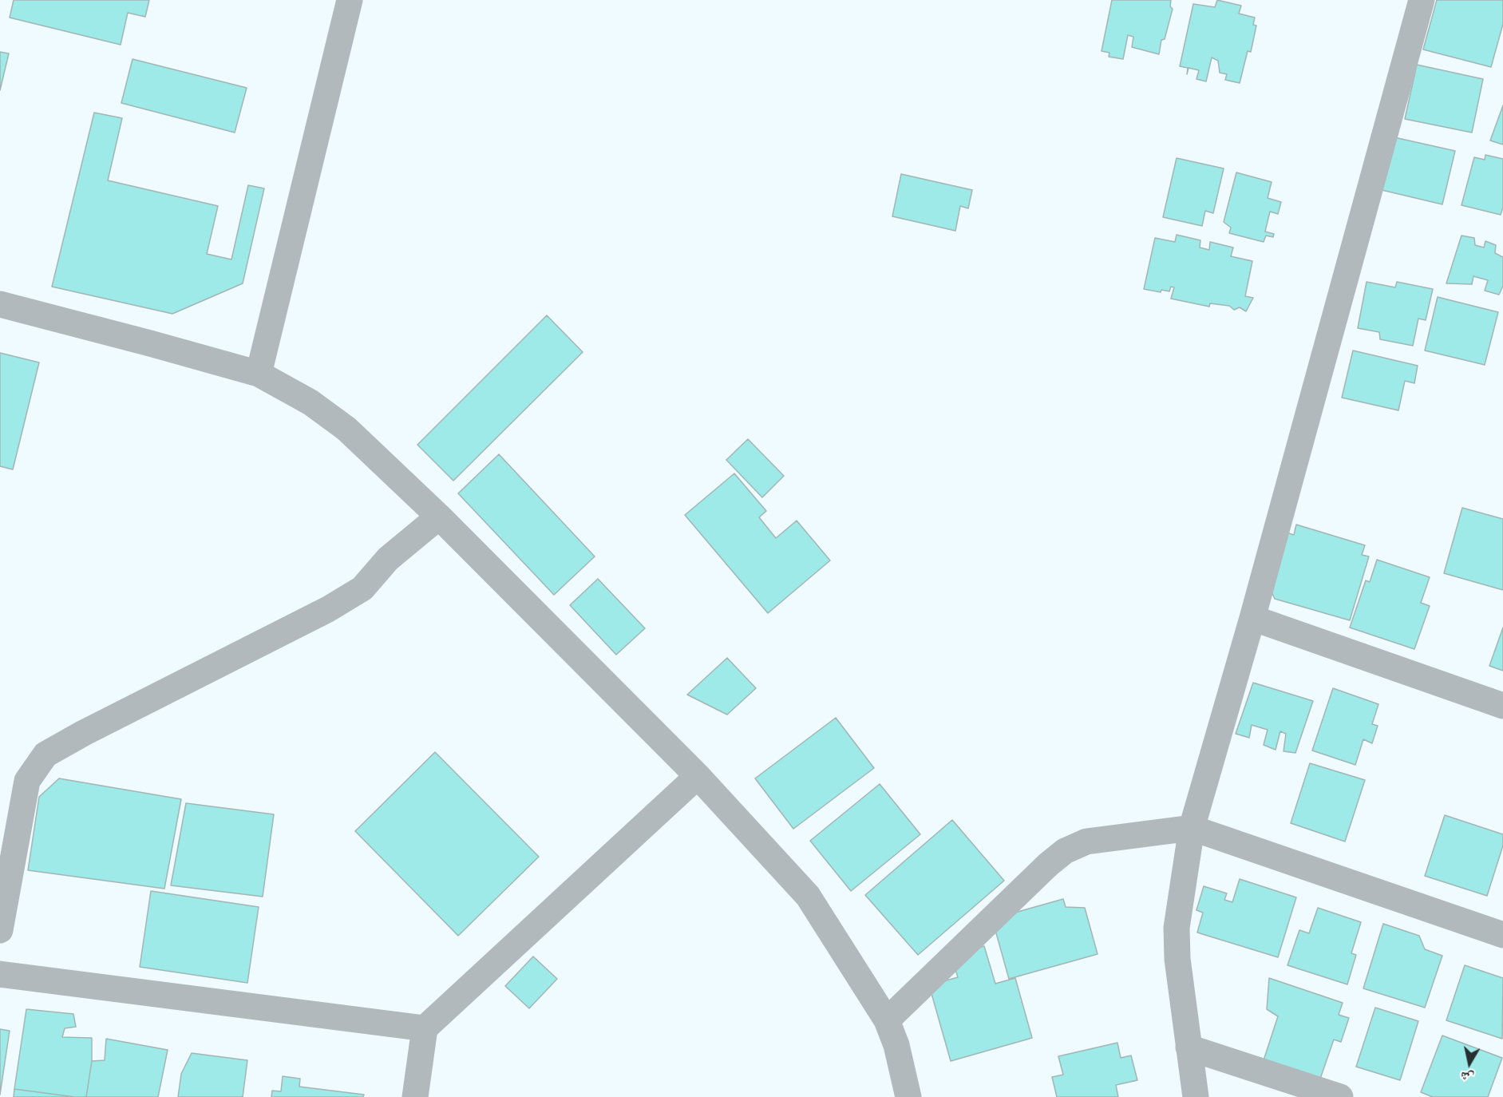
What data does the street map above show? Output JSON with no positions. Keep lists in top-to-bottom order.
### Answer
{
  "north": "bottom"
}
